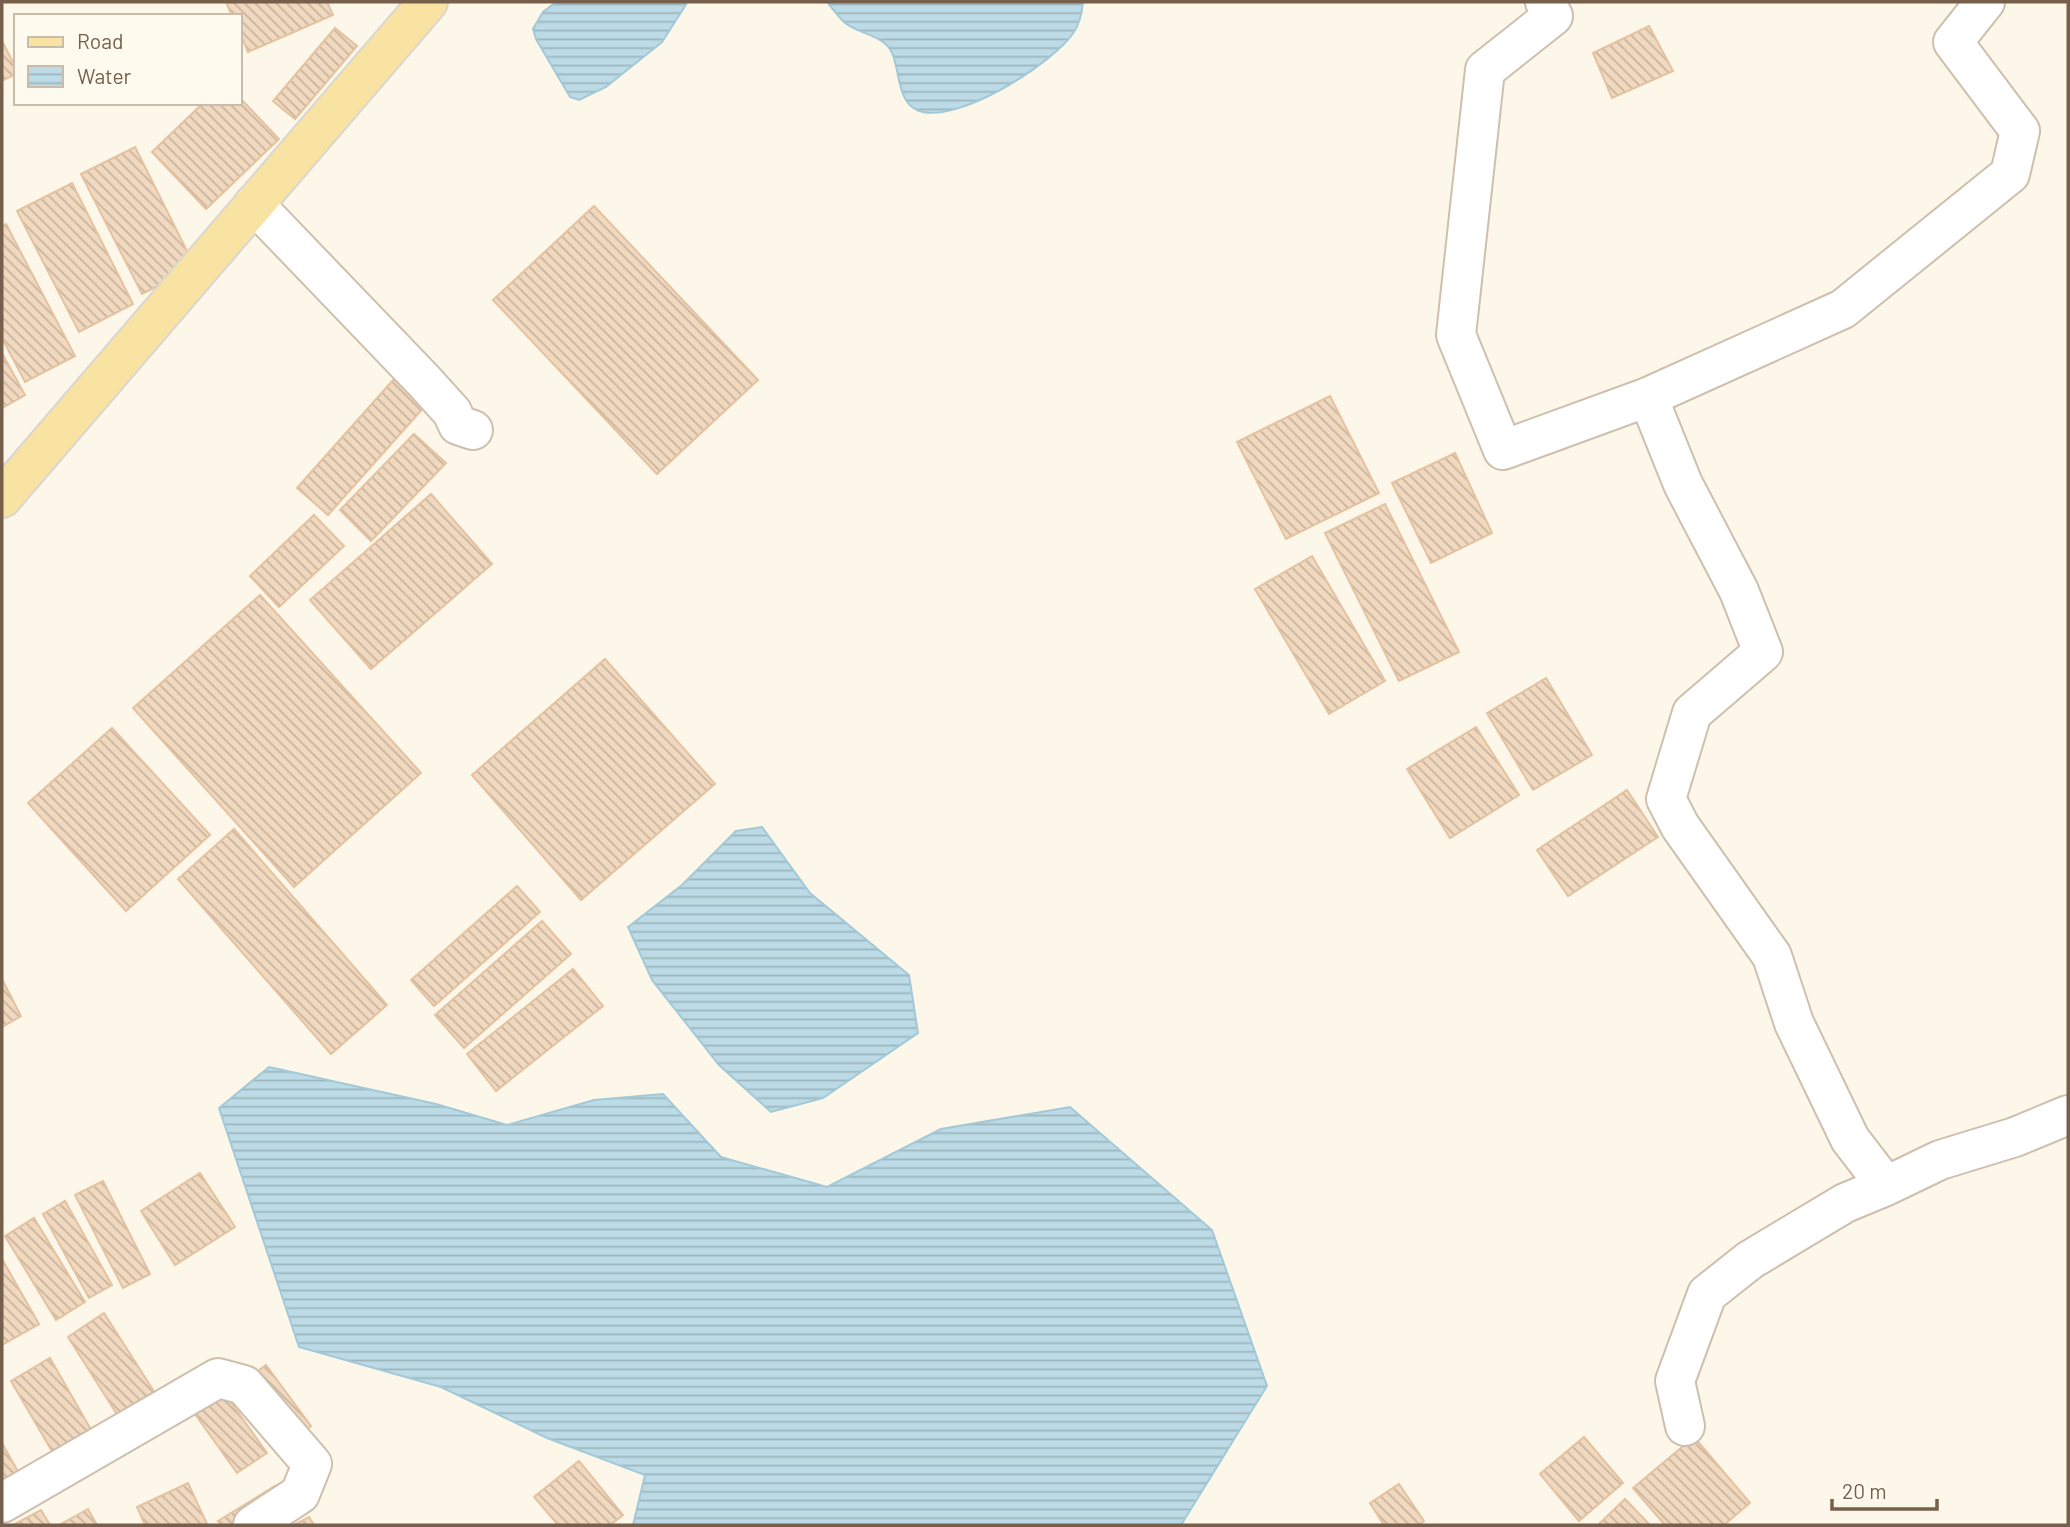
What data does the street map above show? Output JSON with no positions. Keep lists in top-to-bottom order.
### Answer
{
  "legend": ["Road", "Water"],
  "scale_bar": "20 m"
}
